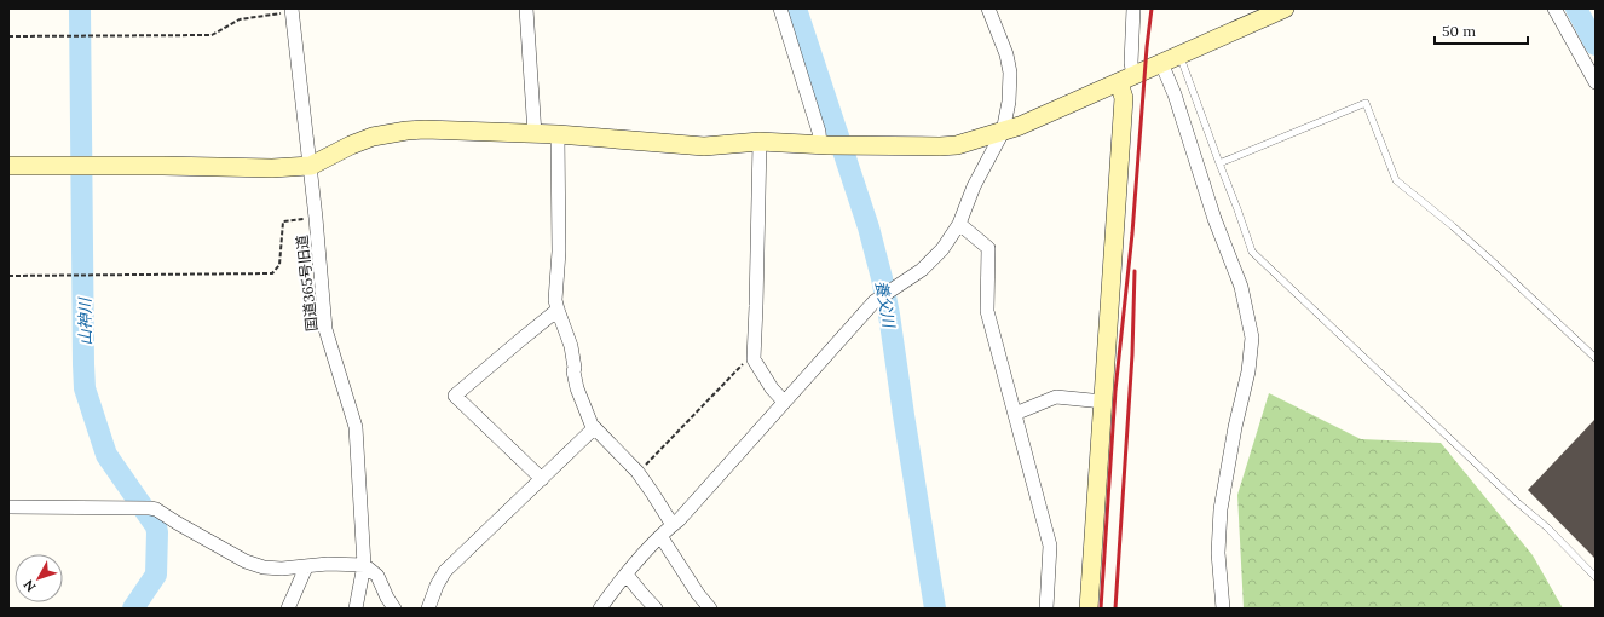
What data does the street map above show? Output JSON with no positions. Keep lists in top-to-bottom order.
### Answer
{
  "streets": {
    "street": ["国道365号旧道"]
  },
  "water": ["養父川", "山神川"],
  "scale_bar": "50 m",
  "north": "bottom left"
}
